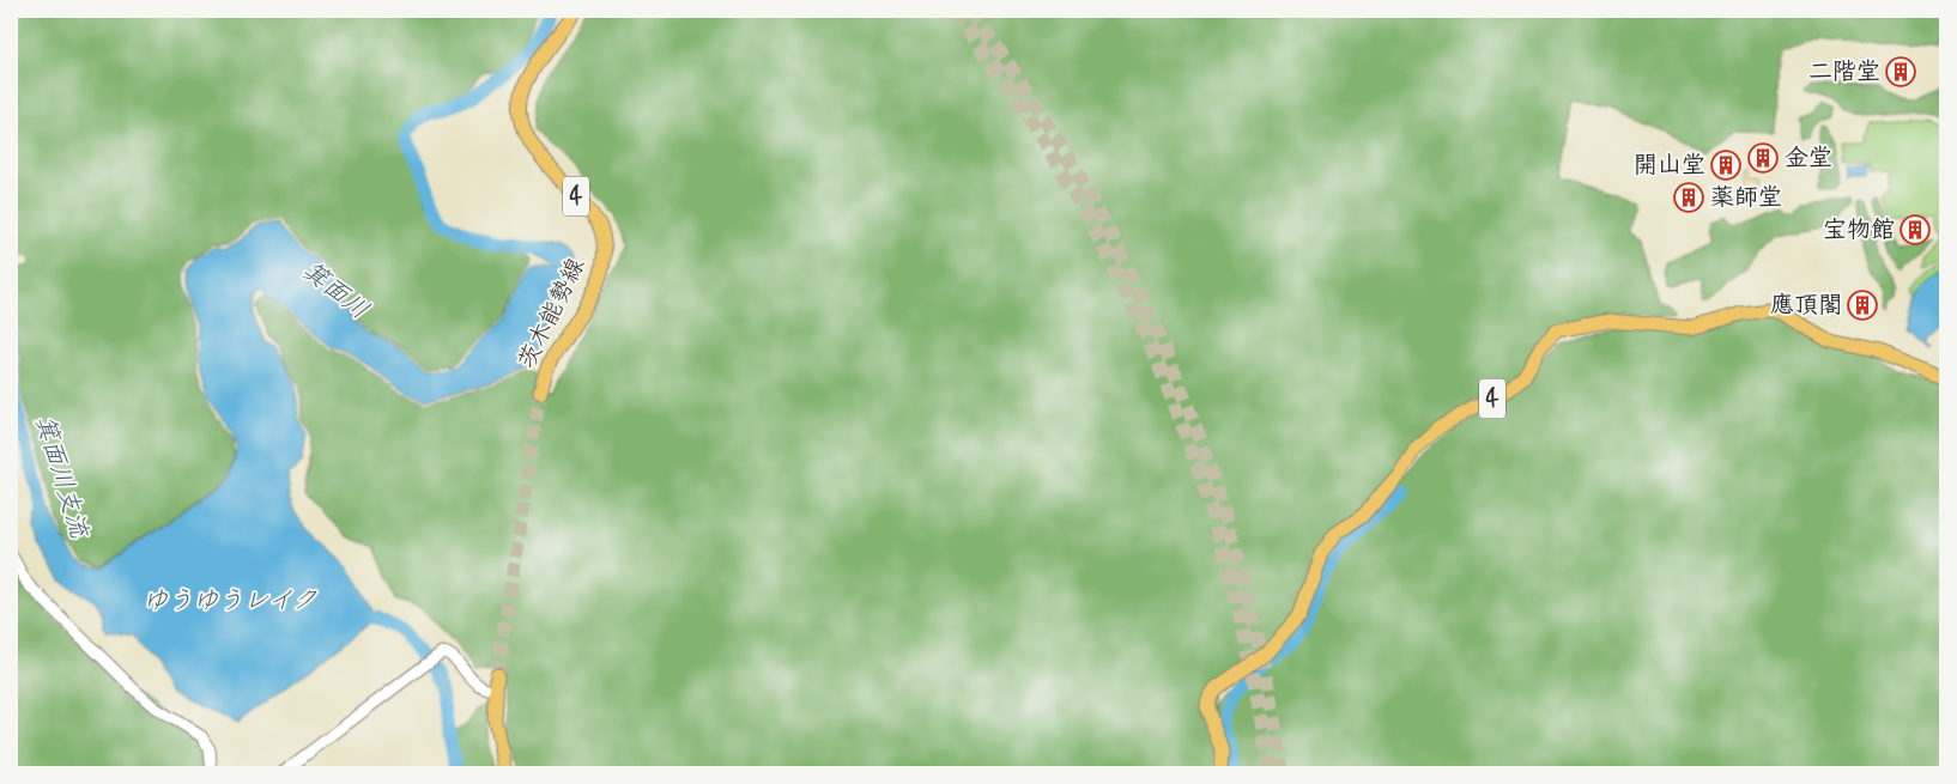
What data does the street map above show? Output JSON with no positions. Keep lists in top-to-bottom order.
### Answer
{
  "streets": {
    "main road": ["4", "茨木能勢線"]
  },
  "water": ["箕面川", "箕面川支流", "ゆうゆうレイク"],
  "places": {
    "building": [
      "二階堂",
      "金堂",
      "開山堂",
      "薬師堂",
      "宝物館",
      "應頂閣"
    ]
  }
}
